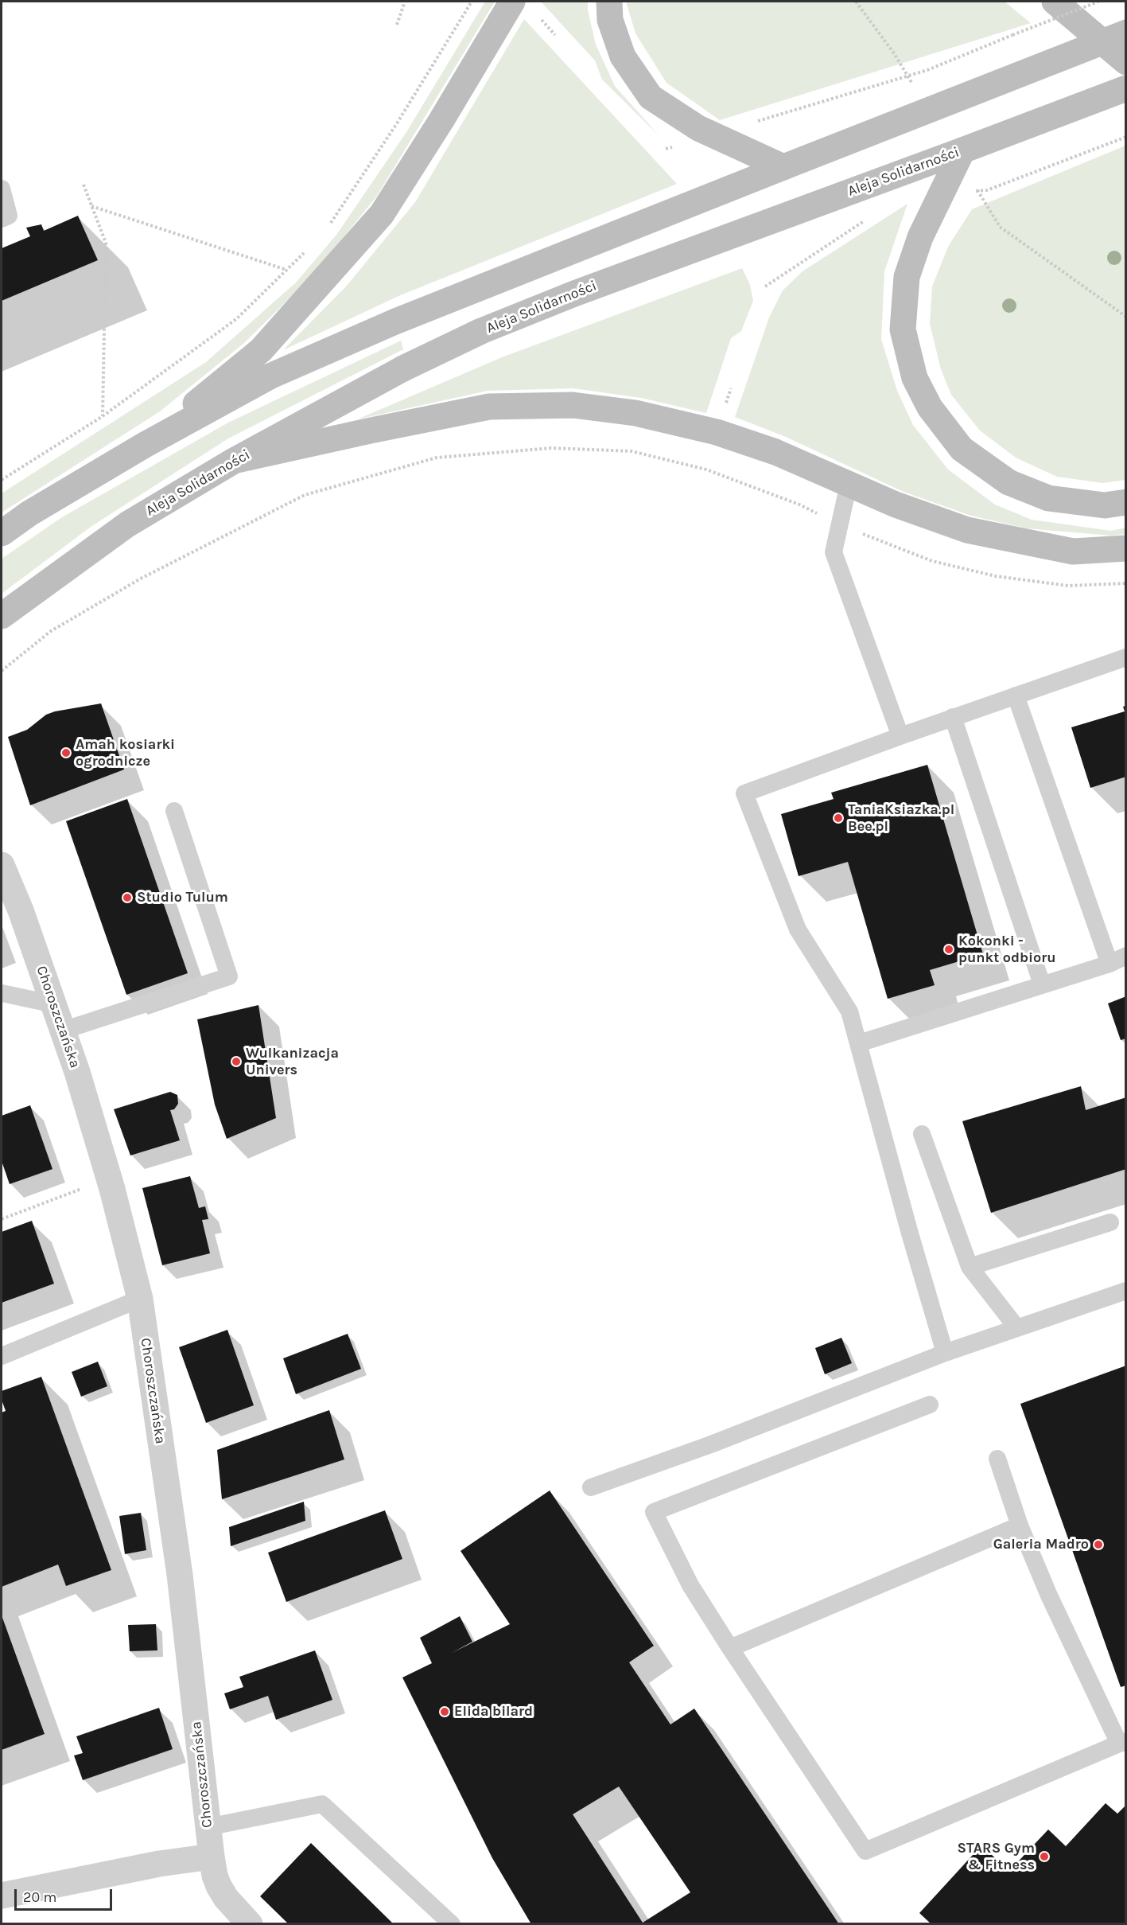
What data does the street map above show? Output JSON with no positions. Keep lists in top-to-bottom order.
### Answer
{
  "streets": {
    "main road": ["Aleja Solidarności"],
    "street": ["Choroszczańska"]
  },
  "places": [
    "Amah kosiarki ogrodnicze",
    "TaniaKsiazka.pl Bee.pl",
    "Studio Tulum",
    "Kokonki - punkt odbioru",
    "Wulkanizacja Univers",
    "Galeria Madro",
    "Elida bilard",
    "STARS Gym & Fitness"
  ],
  "scale_bar": "20 m"
}
